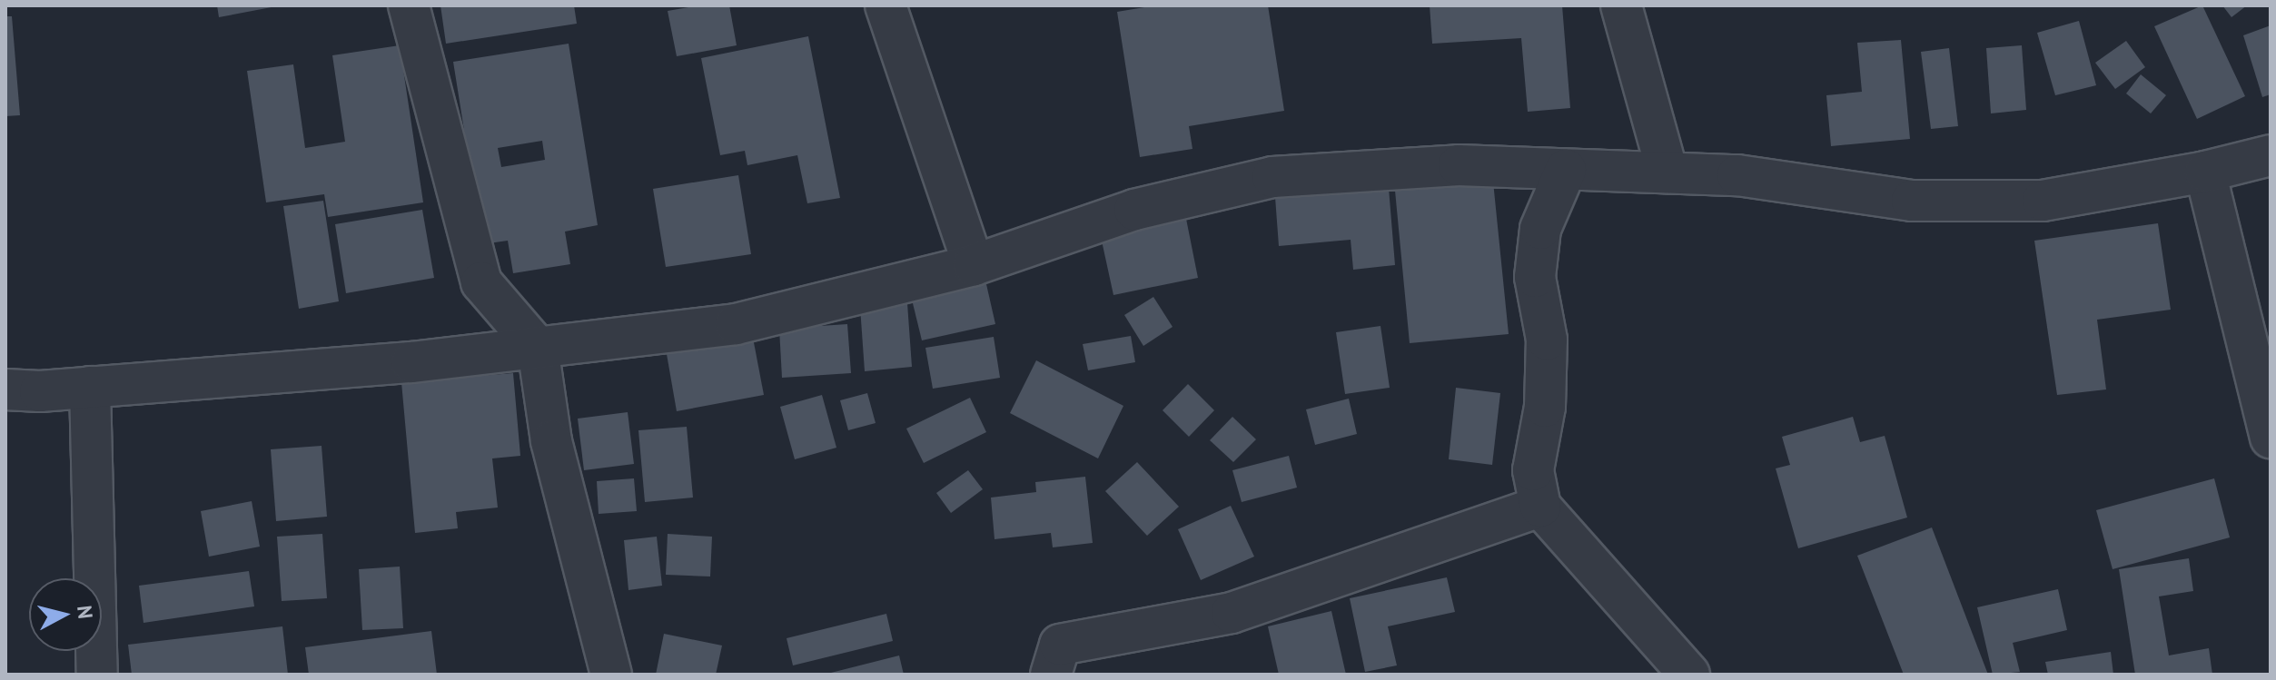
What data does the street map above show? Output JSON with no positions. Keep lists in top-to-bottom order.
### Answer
{
  "north": "right"
}
